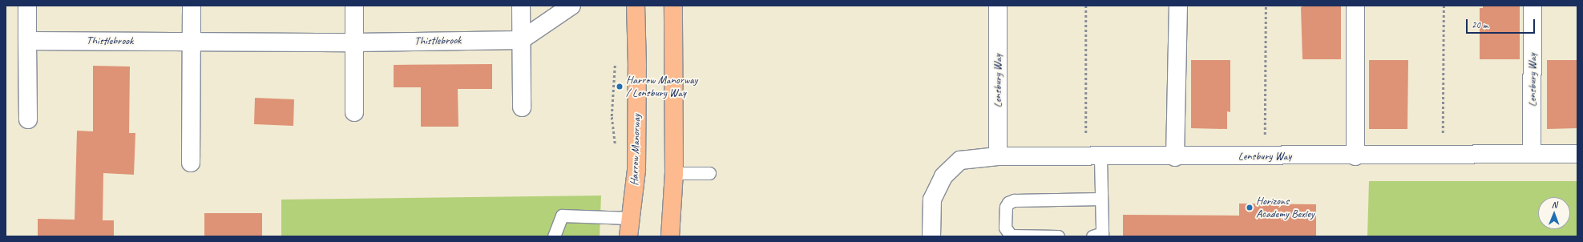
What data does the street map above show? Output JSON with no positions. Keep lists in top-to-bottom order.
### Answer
{
  "streets": {
    "main road": ["Harrow Manorway"],
    "street": ["Thistlebrook", "Lensbury Way"]
  },
  "places": ["Harrow Manorway / Lensbury Way", "Horizons Academy Bexley"],
  "scale_bar": "20 m",
  "north": "top"
}
